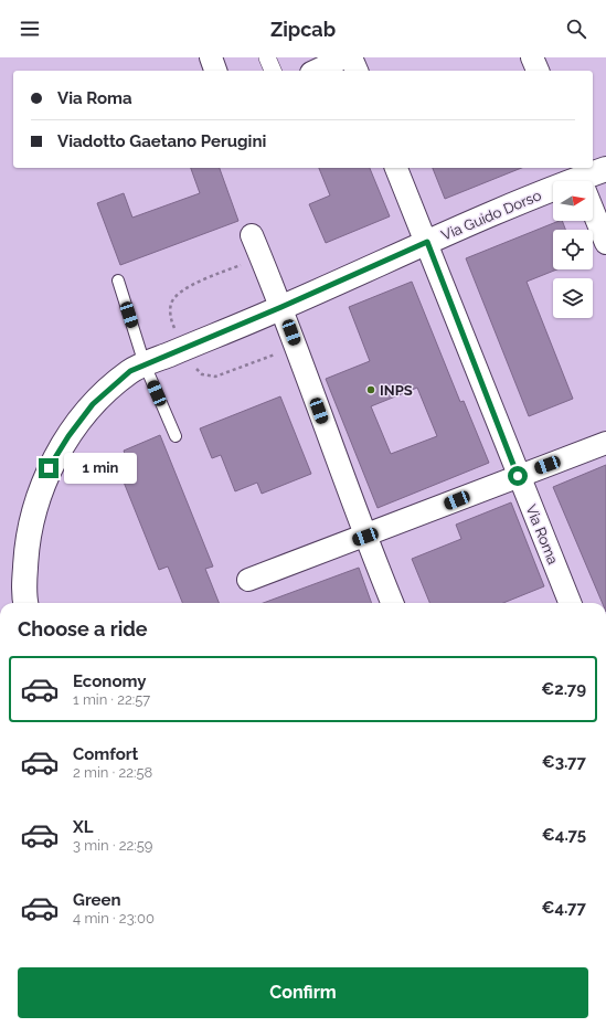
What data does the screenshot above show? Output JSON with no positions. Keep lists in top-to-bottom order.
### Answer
{
  "streets": {
    "street": ["Via Guido Dorso", "Via Roma"]
  },
  "crossings": [
    ["Via Guido Dorso", "Via Roma"]
  ],
  "places": ["INPS"],
  "north": "right",
  "page": {
    "header": "Zipcab",
    "banner": ["Via Roma", "Viadotto Gaetano Perugini"],
    "bubble": "1 min",
    "heading": "Choose a ride",
    "list": [
      {
        "name": "Economy",
        "note": "1 min · 22:57",
        "value": "€2.79"
      },
      {
        "name": "Comfort",
        "note": "2 min · 22:58",
        "value": "€3.77"
      },
      {
        "name": "XL",
        "note": "3 min · 22:59",
        "value": "€4.75"
      },
      {
        "name": "Green",
        "note": "4 min · 23:00",
        "value": "€4.77"
      }
    ],
    "buttons": "Confirm"
  }
}
